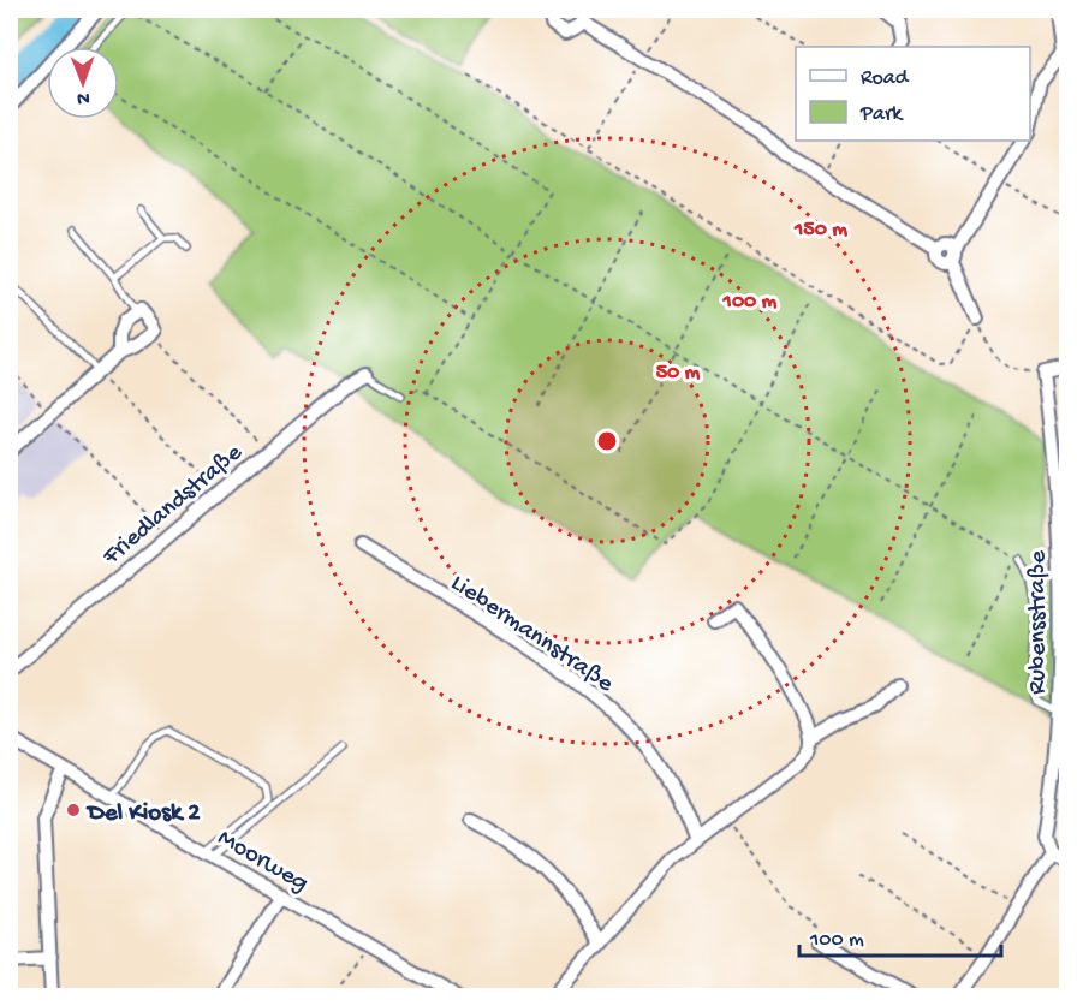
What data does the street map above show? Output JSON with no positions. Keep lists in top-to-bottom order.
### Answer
{
  "streets": {
    "street": [
      "Friedlandstraße",
      "Rubensstraße",
      "Liebermannstraße",
      "Moorweg"
    ]
  },
  "places": ["Del Kiosk 2"],
  "legend": ["Road", "Park"],
  "scale_bar": "100 m",
  "north": "bottom",
  "rings": ["150 m", "100 m", "50 m"]
}
